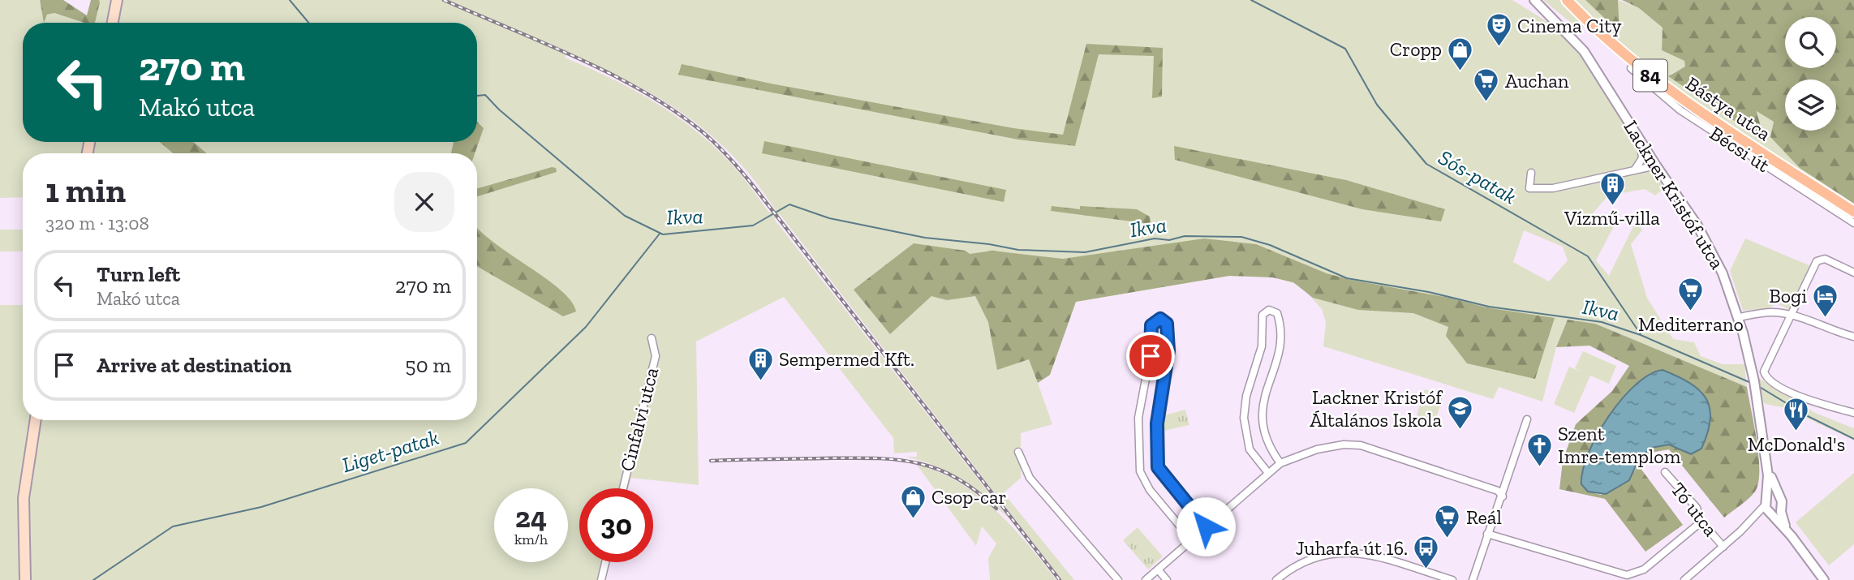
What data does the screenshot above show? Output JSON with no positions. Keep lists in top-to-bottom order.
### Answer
{
  "streets": {
    "main road": ["84", "Bástya utca"],
    "street": [
      "Bécsi út",
      "Lackner Kristóf utca",
      "Cinfalvi utca",
      "Tó utca"
    ]
  },
  "water": ["Sós-patak", "Ikva", "Liget-patak"],
  "places": {
    "theatre": ["Cinema City"],
    "shop": ["Cropp", "Csop-car"],
    "supermarket": ["Auchan", "Mediterrano", "Reál"],
    "building": ["Vízmű-villa", "Sempermed Kft."],
    "hotel": ["Bogi"],
    "school or university": ["Lackner Kristóf Általános Iskola"],
    "restaurant": ["McDonald's"],
    "church": ["Szent Imre-templom"],
    "bus stop": ["Juharfa út 16."]
  },
  "page": {
    "turn": ["270 m", "Makó utca"],
    "heading": ["1 min", "320 m · 13:08"],
    "list": [
      {
        "name": "Turn left",
        "note": "Makó utca",
        "value": "270 m"
      },
      {
        "name": "Arrive at destination",
        "value": "50 m"
      }
    ],
    "speed": "24 km/h",
    "limit": "30"
  }
}
